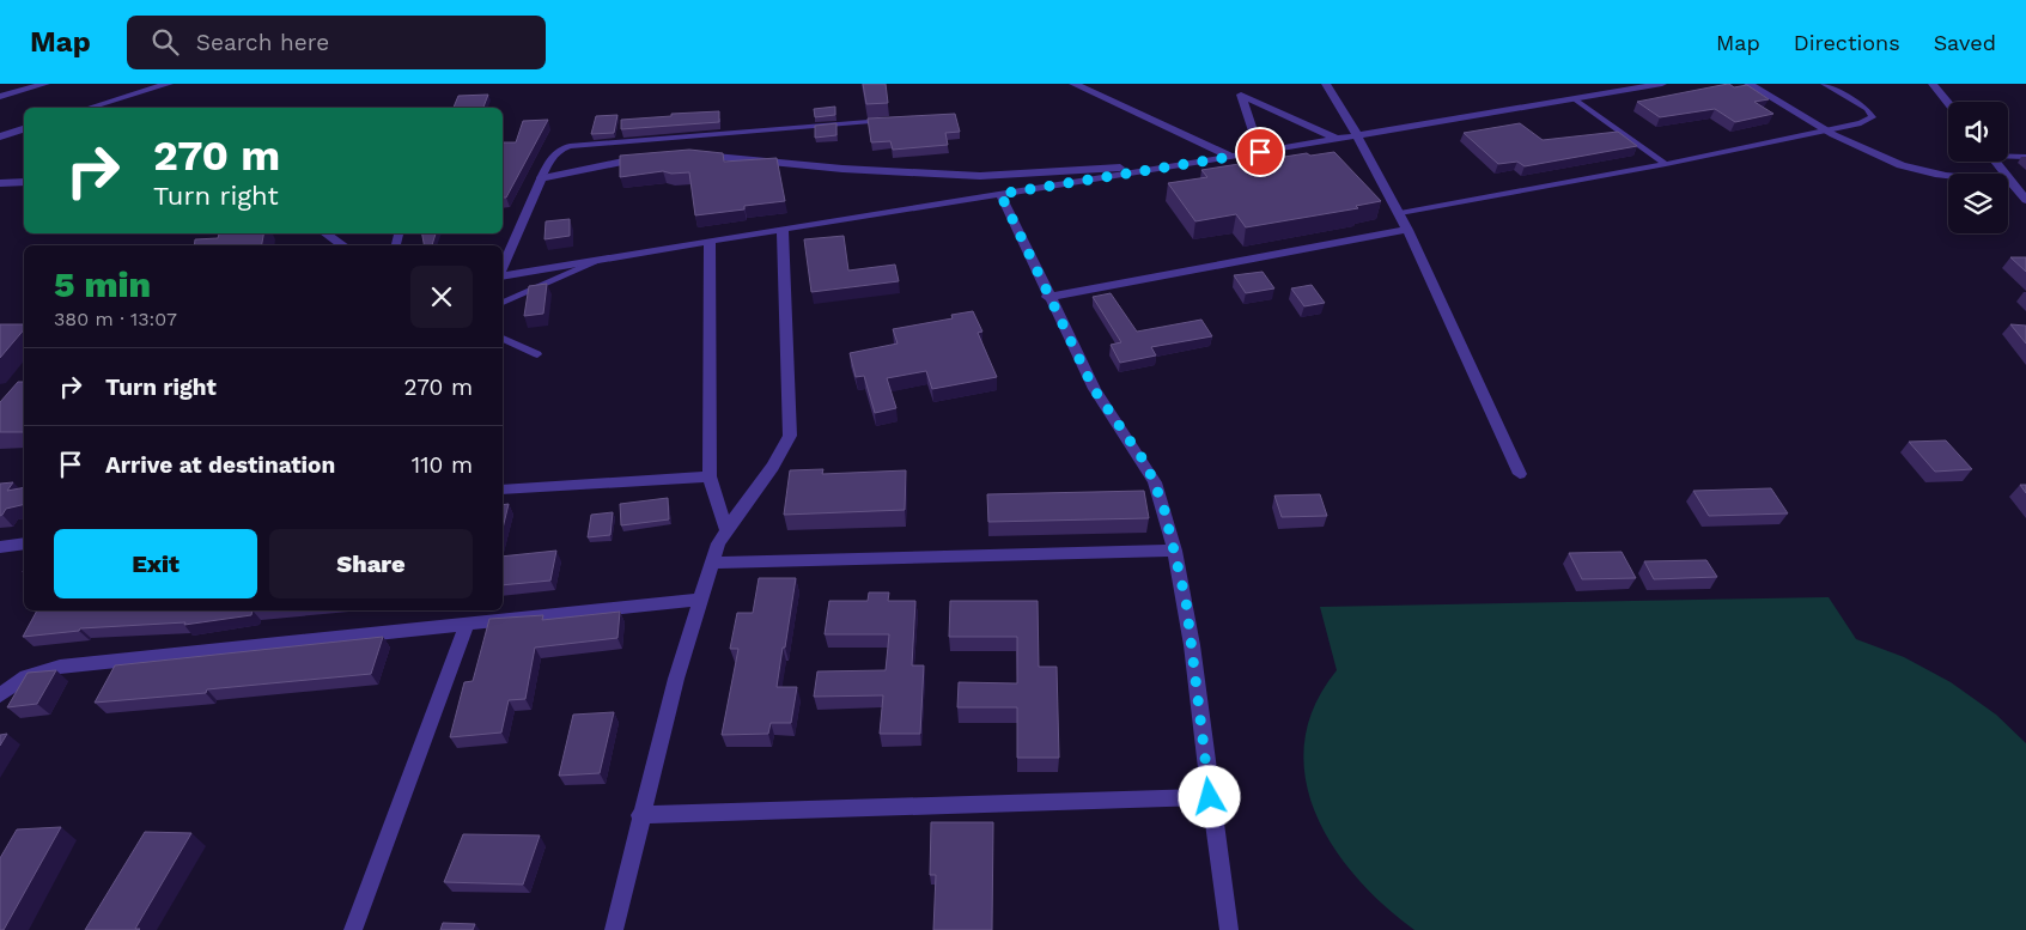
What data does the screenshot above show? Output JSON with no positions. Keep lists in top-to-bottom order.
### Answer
{
  "page": {
    "header": "Map",
    "search": "Search here",
    "nav": ["Map", "Directions", "Saved"],
    "turn": ["270 m", "Turn right"],
    "heading": ["5 min", "380 m · 13:07"],
    "list": [
      {
        "name": "Turn right",
        "value": "270 m"
      },
      {
        "name": "Arrive at destination",
        "value": "110 m"
      }
    ],
    "buttons": ["Exit", "Share"]
  }
}
